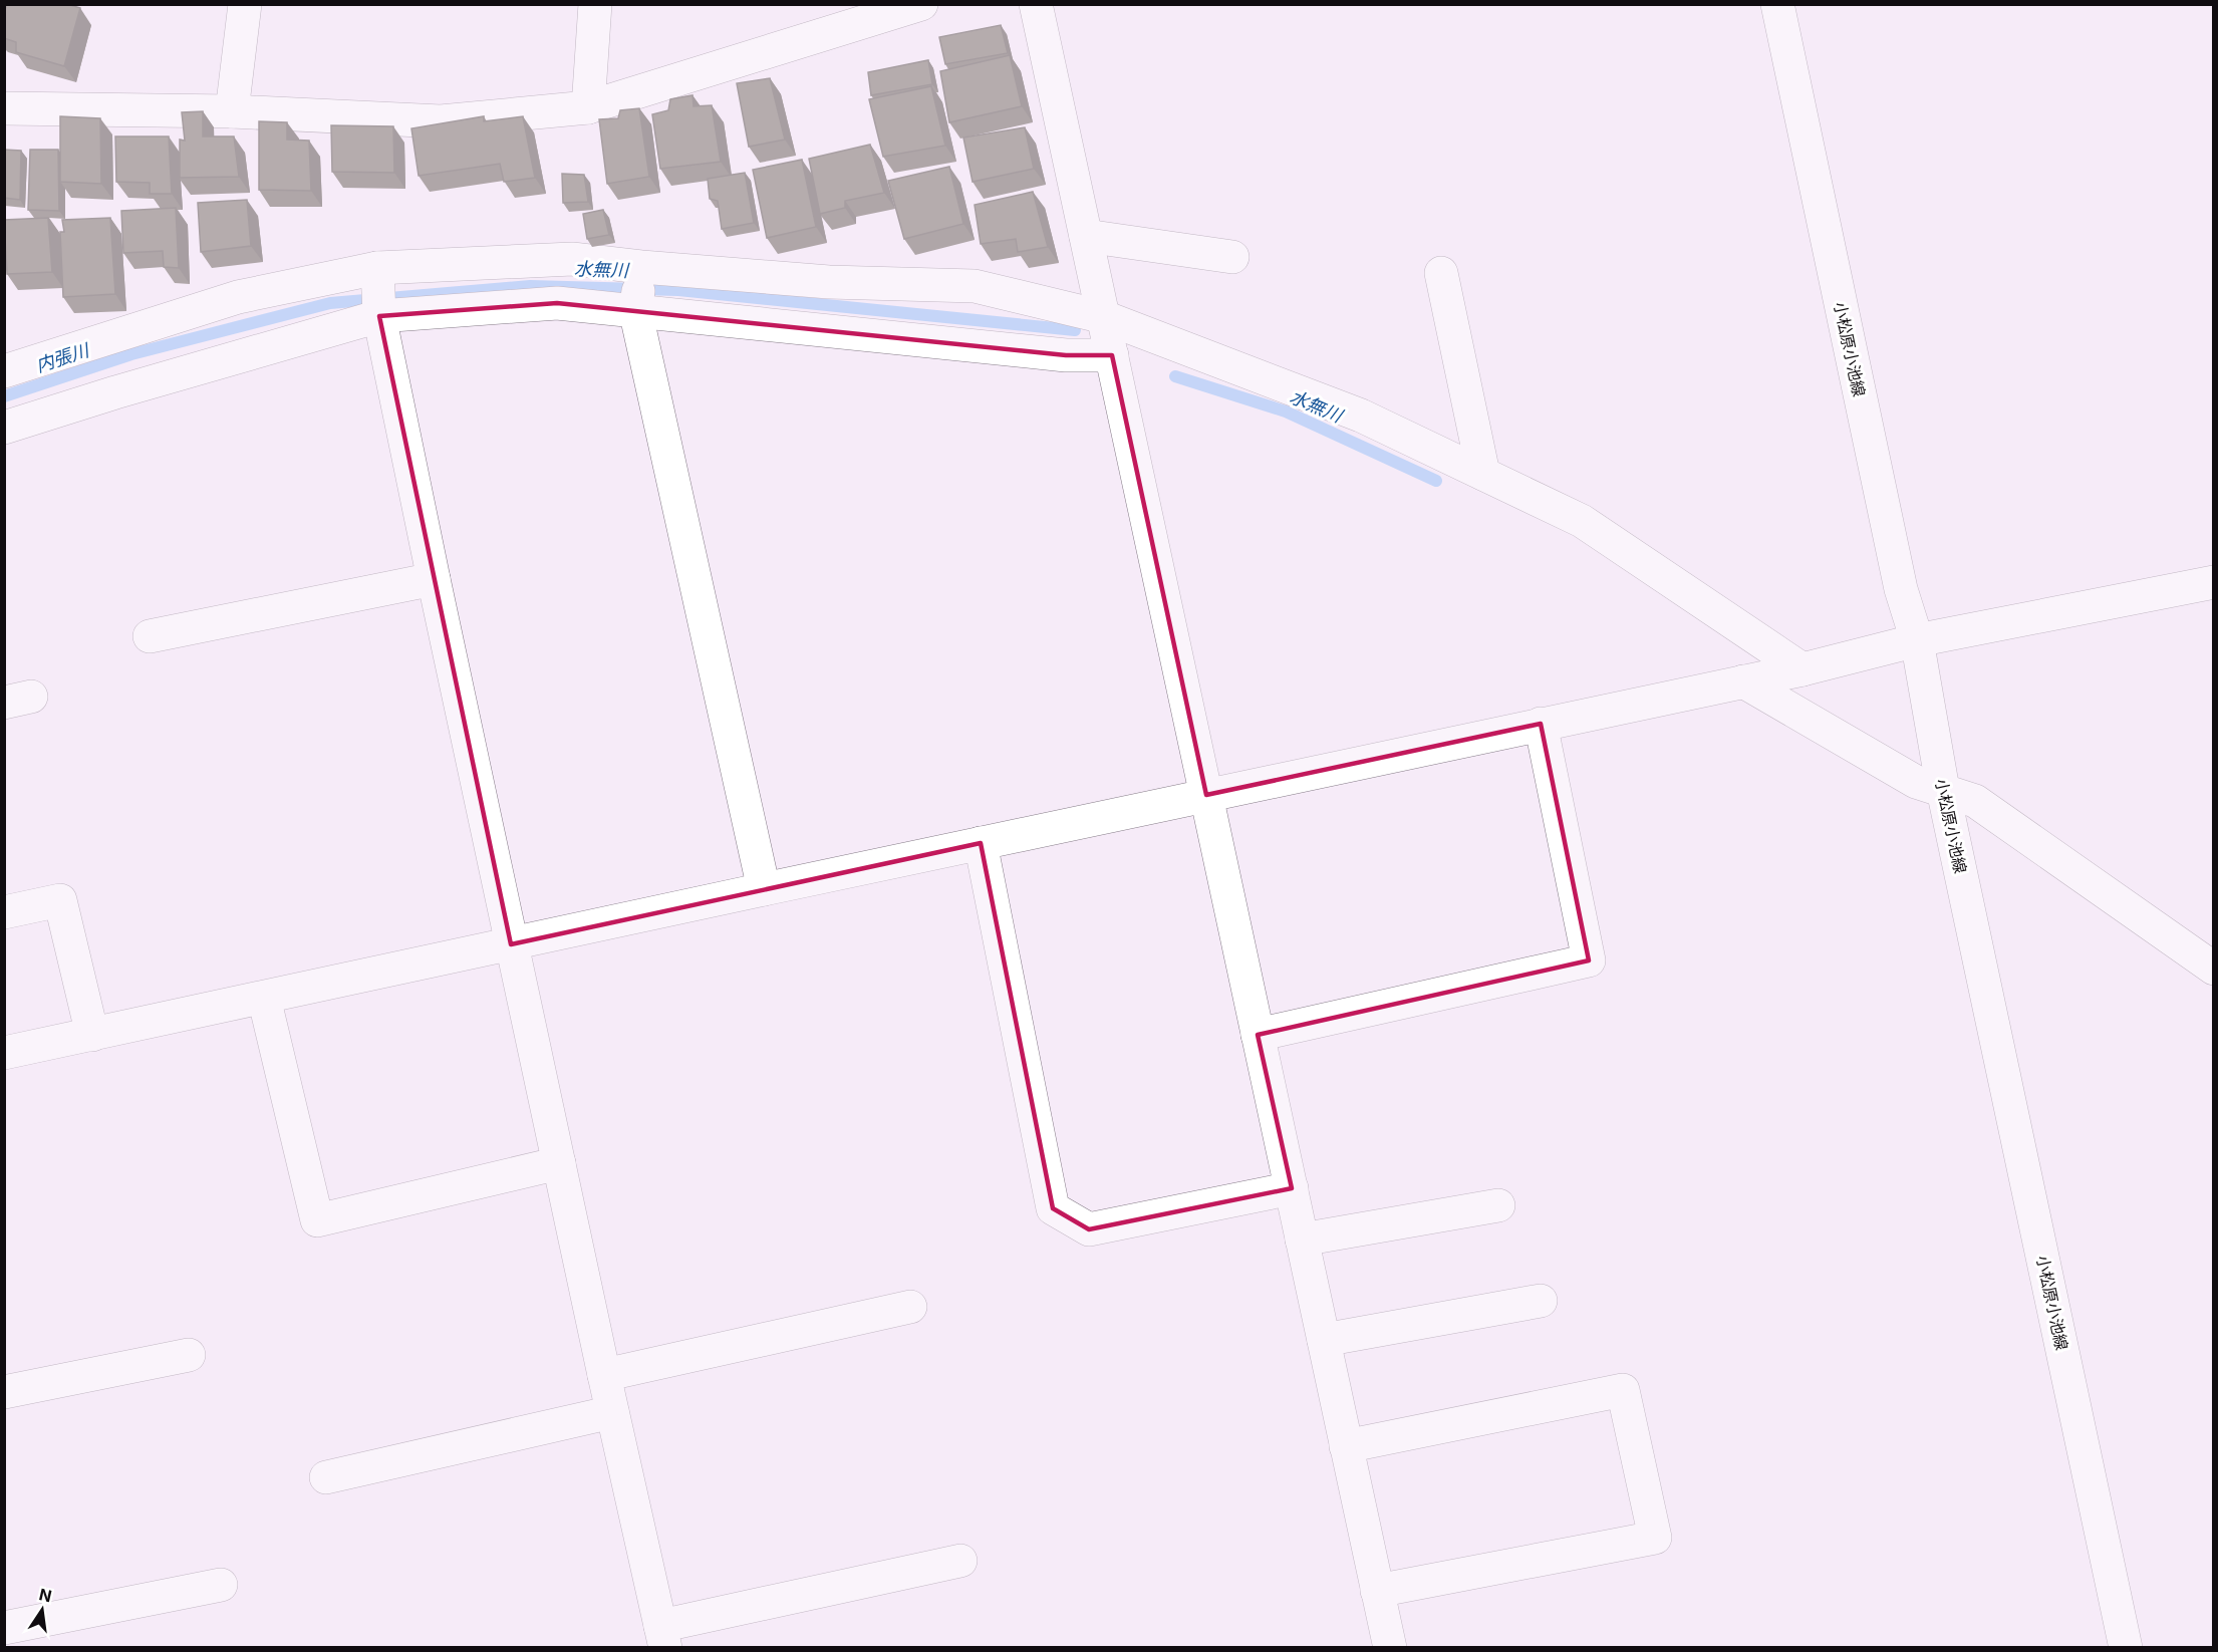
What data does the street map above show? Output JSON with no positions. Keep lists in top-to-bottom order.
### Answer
{
  "streets": {
    "street": ["小松原小池線"]
  },
  "water": ["水無川", "内張川"],
  "north": "top"
}
